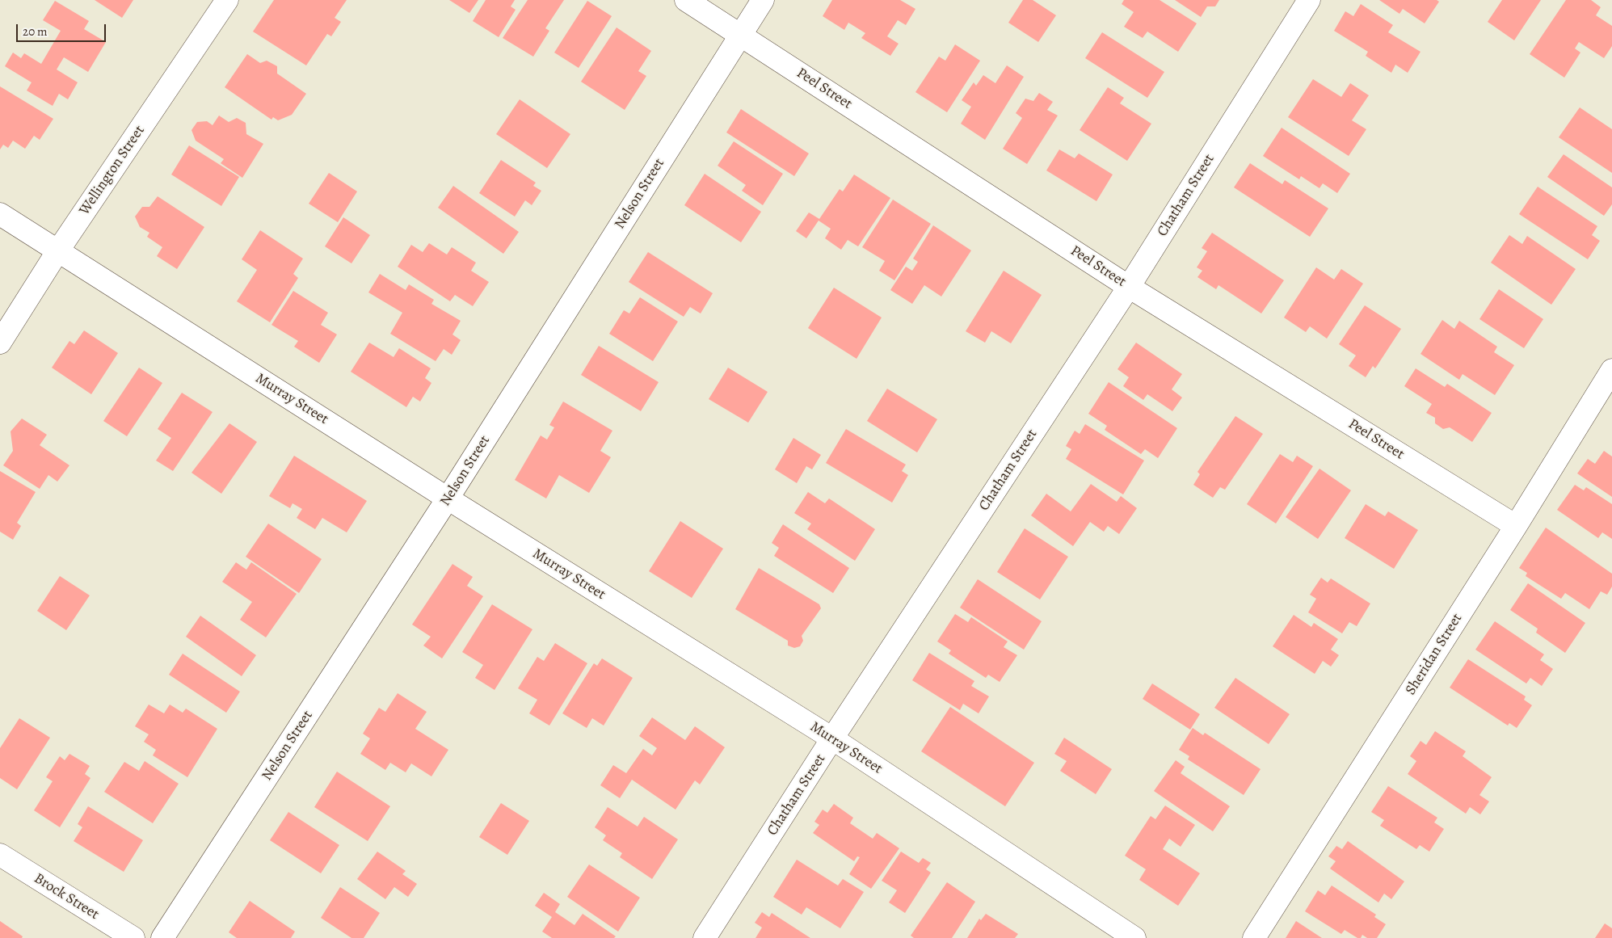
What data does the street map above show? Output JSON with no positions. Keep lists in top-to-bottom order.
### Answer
{
  "streets": {
    "street": [
      "Peel Street",
      "Wellington Street",
      "Nelson Street",
      "Chatham Street",
      "Murray Street",
      "Sheridan Street",
      "Brock Street"
    ]
  },
  "crossings": [
    ["Peel Street", "Nelson Street"],
    ["Peel Street", "Chatham Street"],
    ["Peel Street", "Sheridan Street"],
    ["Wellington Street", "Murray Street"],
    ["Nelson Street", "Murray Street"],
    ["Chatham Street", "Murray Street"]
  ],
  "scale_bar": "20 m"
}
